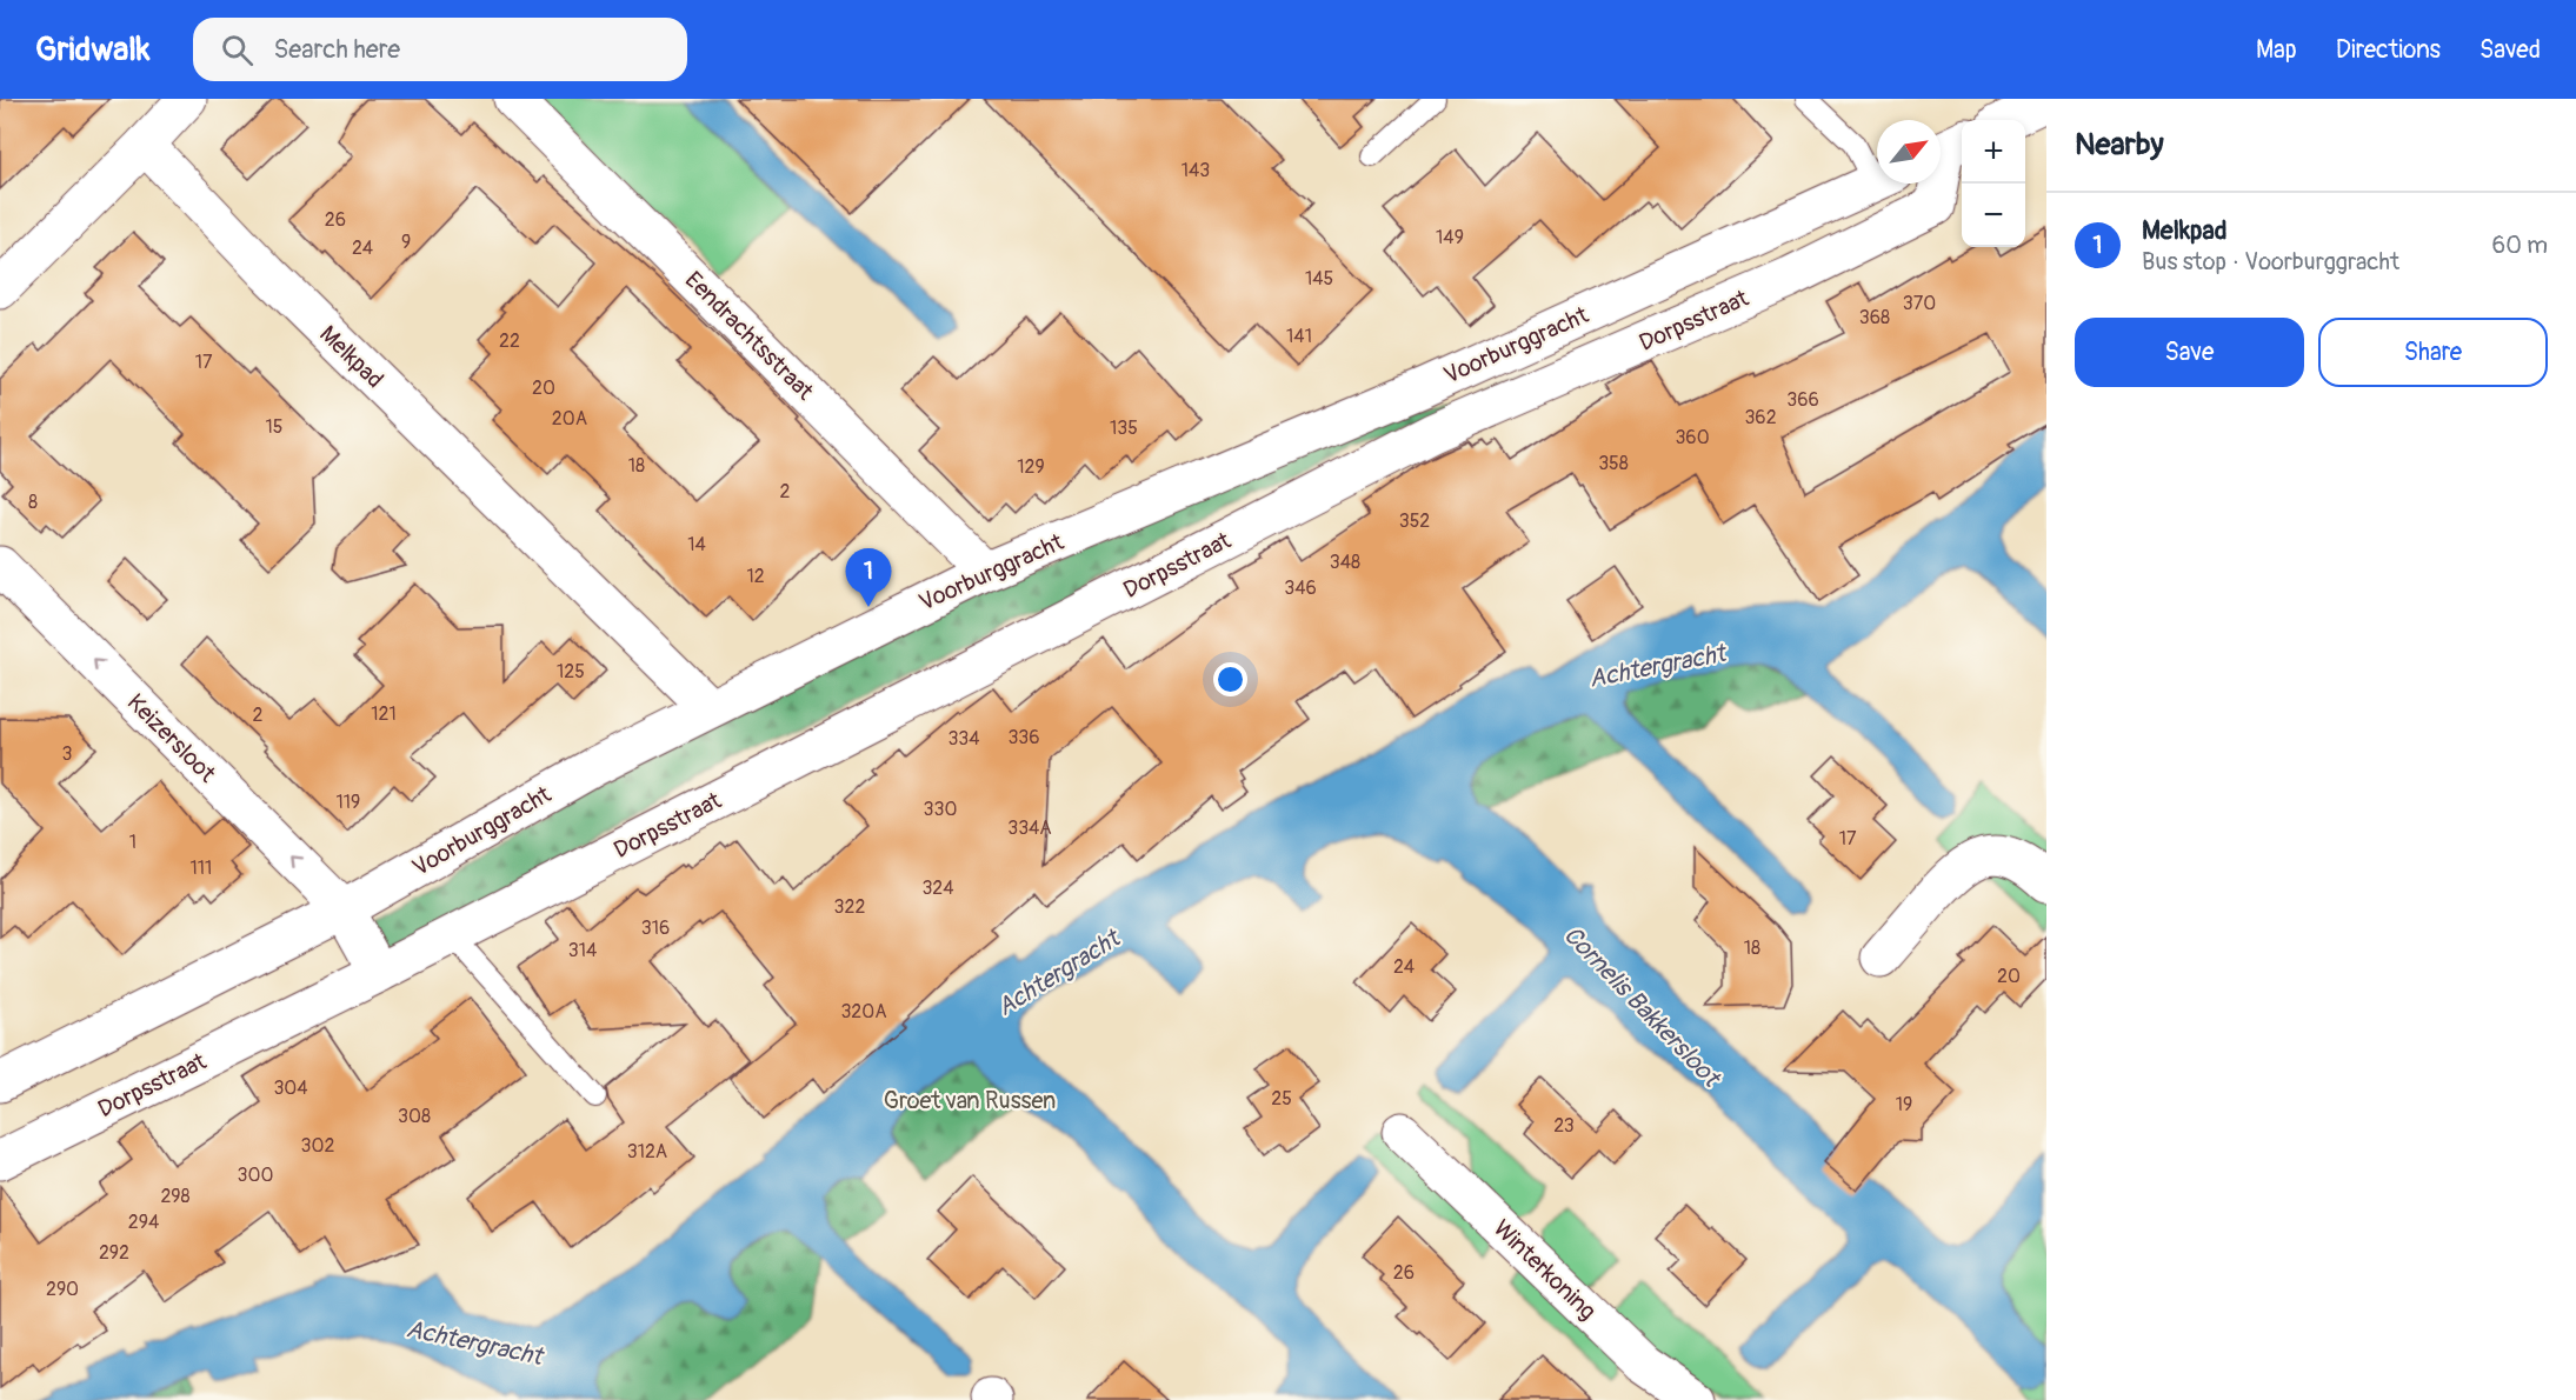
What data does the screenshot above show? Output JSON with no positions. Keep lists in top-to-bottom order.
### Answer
{
  "streets": {
    "street": [
      "Dorpsstraat",
      "Eendrachtsstraat",
      "Voorburggracht",
      "Melkpad",
      "Keizersloot",
      "Winterkoning"
    ]
  },
  "crossings": [
    ["Eendrachtsstraat", "Voorburggracht"],
    ["Voorburggracht", "Melkpad"],
    ["Voorburggracht", "Keizersloot"]
  ],
  "one_way": ["Keizersloot"],
  "water": ["Achtergracht", "Cornelis Bakkersloot"],
  "parks": ["Groet van Russen"],
  "house_numbers": [
    "143",
    "26",
    "149",
    "9",
    "24",
    "145",
    "370",
    "368",
    "141",
    "22",
    "17",
    "20",
    "366",
    "362",
    "20A",
    "15",
    "135",
    "360",
    "358",
    "18",
    "129",
    "2",
    "8",
    "352",
    "14",
    "348",
    "12",
    "346",
    "125",
    "121",
    "2",
    "336",
    "334",
    "3",
    "119",
    "330",
    "334A",
    "17",
    "1",
    "111",
    "324",
    "322",
    "316",
    "18",
    "314",
    "24",
    "20",
    "320A",
    "304",
    "25",
    "19",
    "308",
    "23",
    "302",
    "312A",
    "300",
    "298",
    "294",
    "292",
    "26",
    "290"
  ],
  "north": "top right",
  "page": {
    "header": "Gridwalk",
    "search": "Search here",
    "nav": ["Map", "Directions", "Saved"],
    "heading": "Nearby",
    "map_buttons": ["+", "−"],
    "list": [
      {
        "mark": "1",
        "name": "Melkpad",
        "note": "Bus stop · Voorburggracht",
        "value": "60 m"
      }
    ],
    "buttons": ["Save", "Share"],
    "pins": "1"
  }
}
